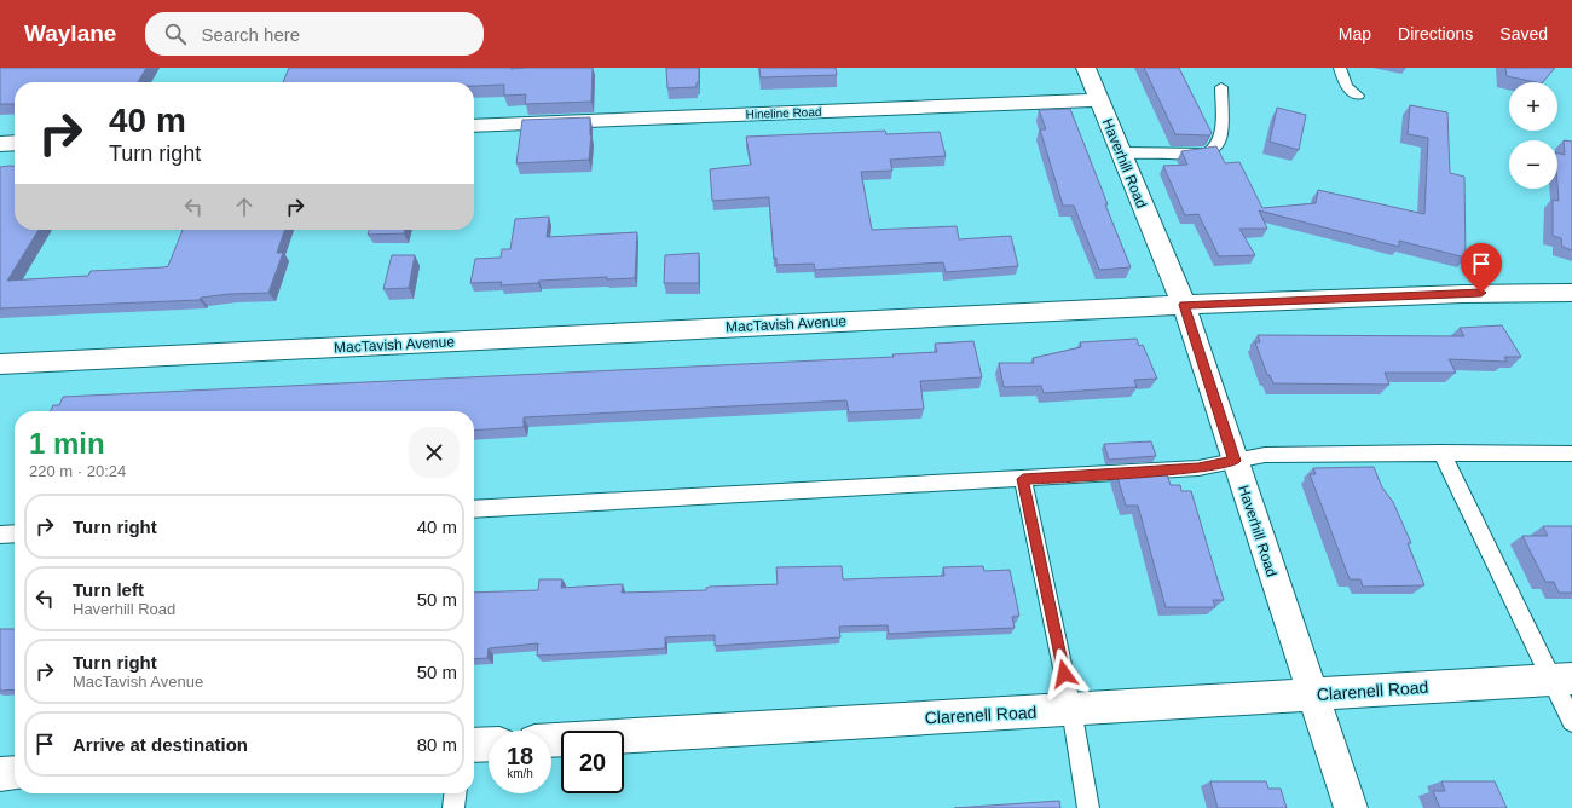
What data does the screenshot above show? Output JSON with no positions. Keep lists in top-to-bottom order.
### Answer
{
  "streets": {
    "street": [
      "Hineline Road",
      "Haverhill Road",
      "MacTavish Avenue",
      "Clarenell Road"
    ]
  },
  "crossings": [
    ["Hineline Road", "Haverhill Road"],
    ["Haverhill Road", "MacTavish Avenue"],
    ["Haverhill Road", "Clarenell Road"]
  ],
  "page": {
    "header": "Waylane",
    "search": "Search here",
    "nav": ["Map", "Directions", "Saved"],
    "map_buttons": ["+", "−"],
    "turn": ["40 m", "Turn right"],
    "heading": ["1 min", "220 m · 20:24"],
    "list": [
      {
        "name": "Turn right",
        "value": "40 m"
      },
      {
        "name": "Turn left",
        "note": "Haverhill Road",
        "value": "50 m"
      },
      {
        "name": "Turn right",
        "note": "MacTavish Avenue",
        "value": "50 m"
      },
      {
        "name": "Arrive at destination",
        "value": "80 m"
      }
    ],
    "speed": "18 km/h",
    "limit": "20"
  }
}
